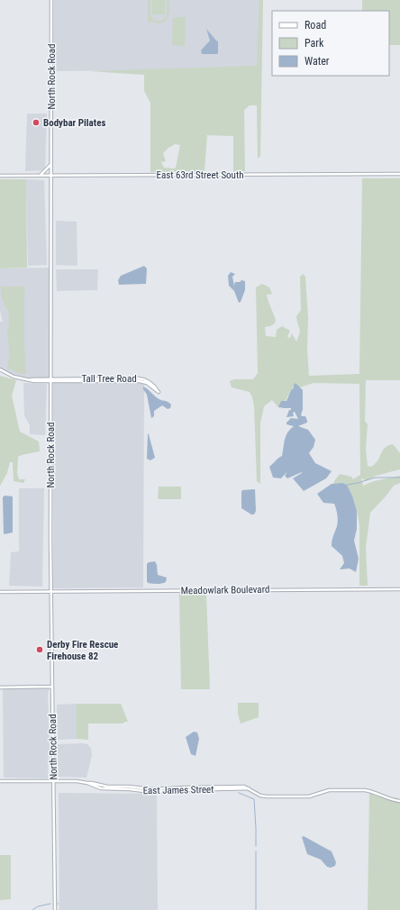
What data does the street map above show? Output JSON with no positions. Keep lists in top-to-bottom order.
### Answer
{
  "streets": {
    "main road": [
      "North Rock Road",
      "East 63rd Street South",
      "Tall Tree Road",
      "Meadowlark Boulevard",
      "East James Street"
    ]
  },
  "crossings": [
    ["North Rock Road", "East 63rd Street South"],
    ["North Rock Road", "Tall Tree Road"],
    ["North Rock Road", "Meadowlark Boulevard"],
    ["North Rock Road", "East James Street"]
  ],
  "places": ["Bodybar Pilates", "Derby Fire Rescue Firehouse 82"],
  "legend": ["Road", "Park", "Water"]
}
